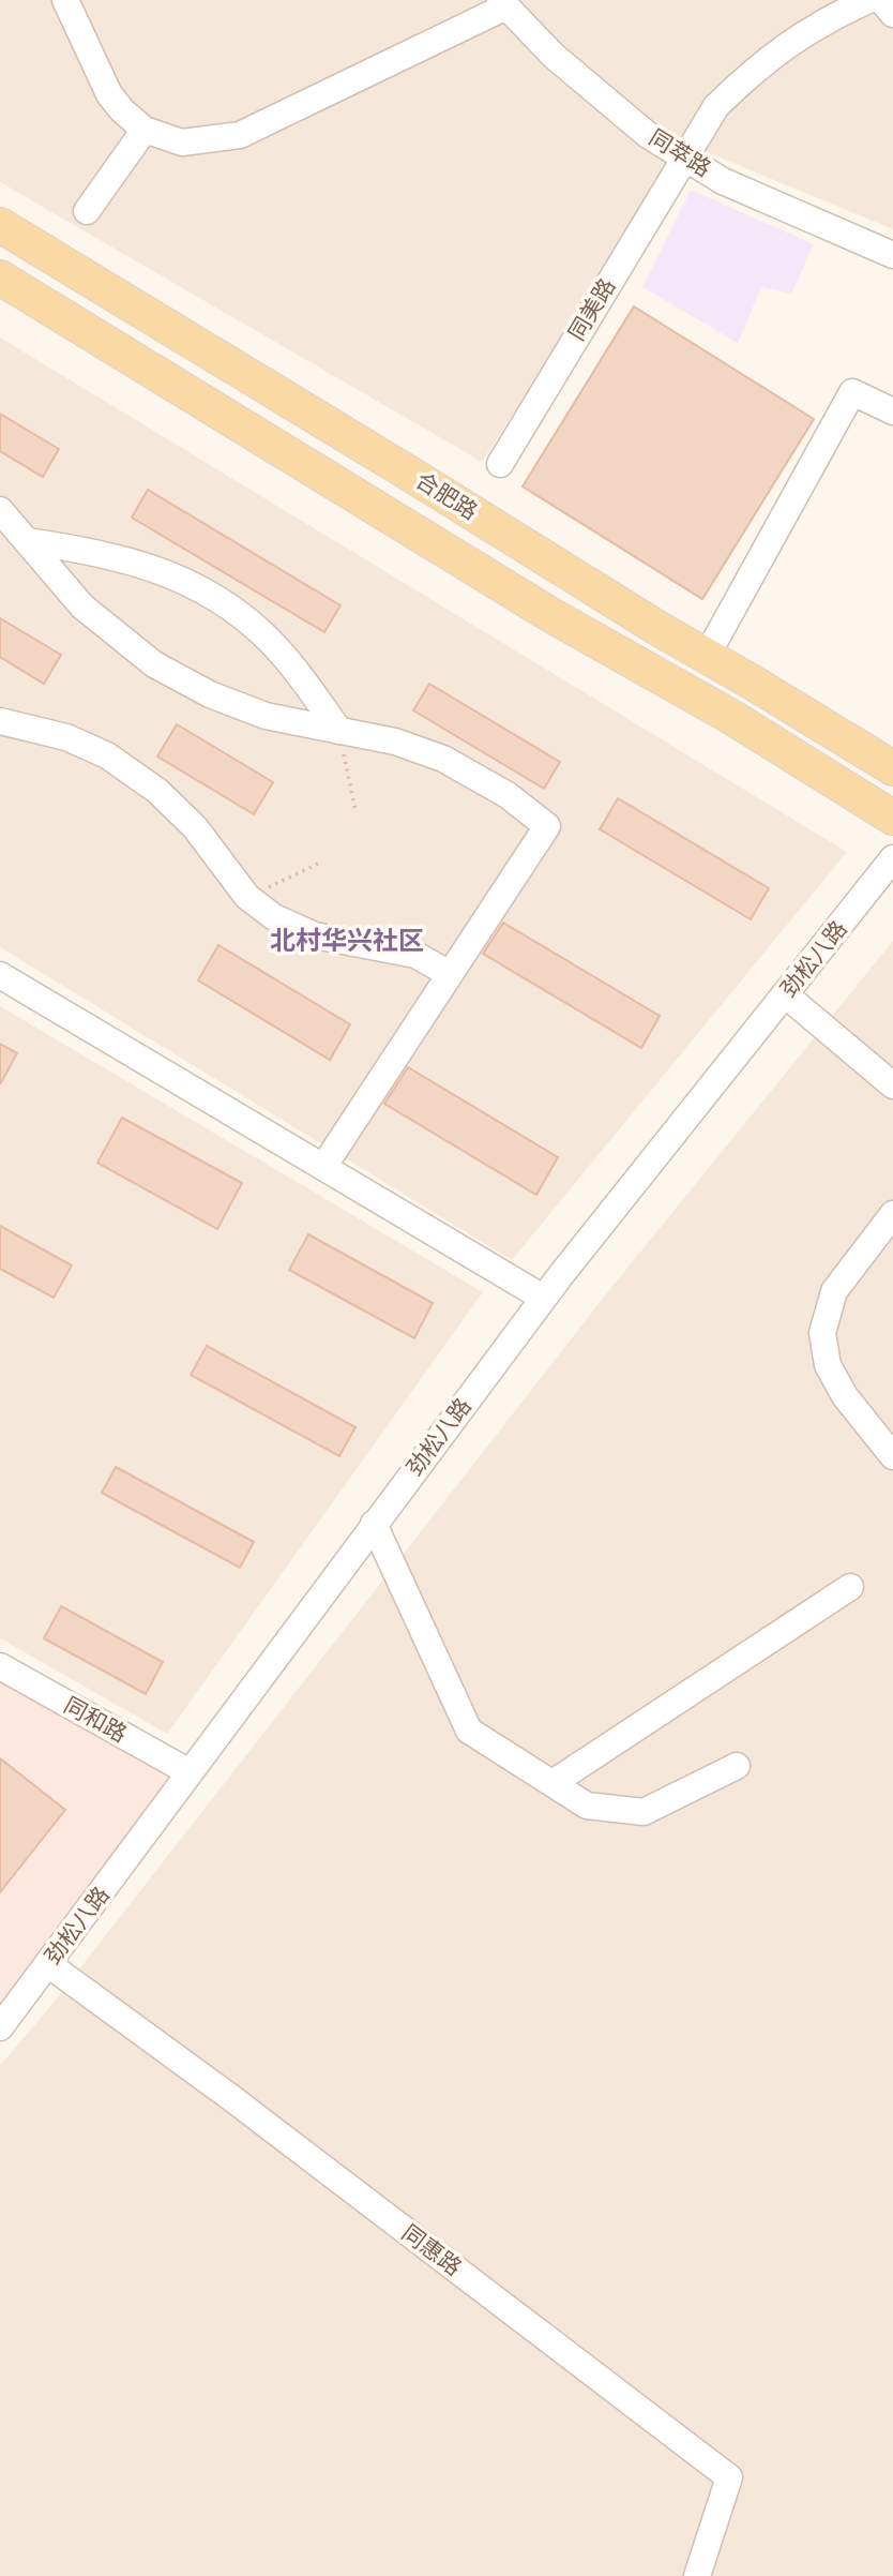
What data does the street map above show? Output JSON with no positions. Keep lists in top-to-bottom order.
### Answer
{
  "streets": {
    "main road": ["合肥路"],
    "street": [
      "同萃路",
      "同美路",
      "劲松八路",
      "同和路",
      "同惠路"
    ]
  },
  "crossings": [
    ["同萃路", "同美路"],
    ["劲松八路", "同和路"],
    ["劲松八路", "同惠路"]
  ],
  "districts": ["北村华兴社区"]
}
